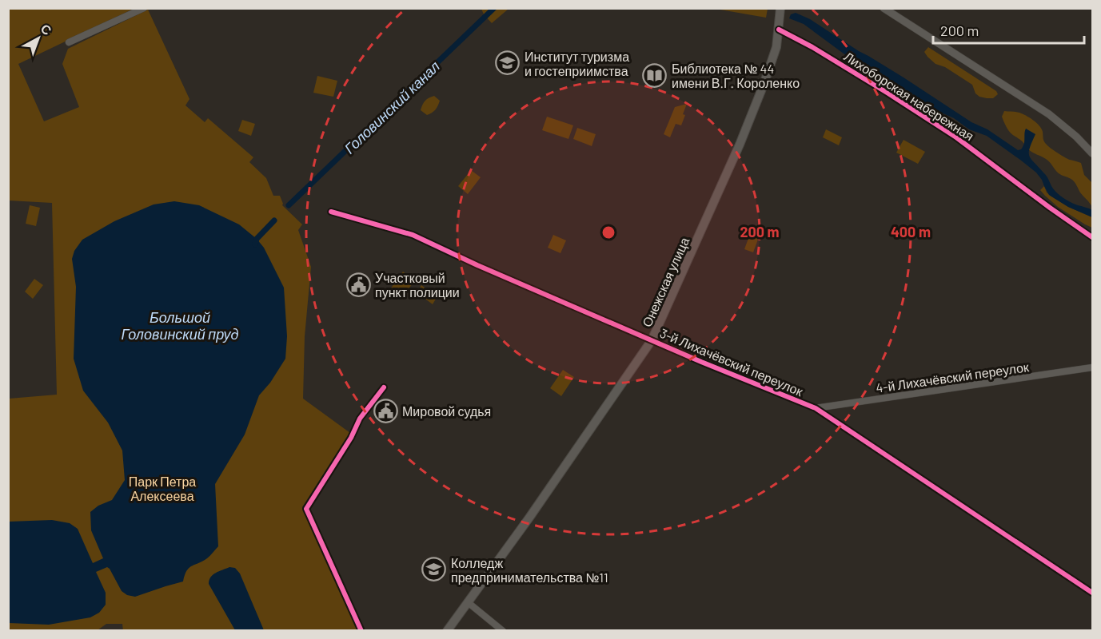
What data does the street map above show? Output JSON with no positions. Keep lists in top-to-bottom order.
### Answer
{
  "streets": {
    "main road": ["Онежская улица"],
    "street": ["Лихоборская набережная", "3-й Лихачёвский переулок", "4-й Лихачёвский переулок"]
  },
  "crossings": [
    ["Лихоборская набережная", "Онежская улица"],
    ["Онежская улица", "3-й Лихачёвский переулок"],
    ["3-й Лихачёвский переулок", "4-й Лихачёвский переулок"]
  ],
  "water": ["Головинский канал", "Большой Головинский пруд"],
  "parks": ["Парк Петра Алексеева"],
  "places": {
    "school or university": ["Институт туризма и гостеприимства", "Колледж предпринимательства №11"],
    "library": ["Библиотека № 44 имени В.Г. Короленко"],
    "public building": ["Участковый пункт полиции", "Мировой судья"]
  },
  "scale_bar": "200 m",
  "north": "top right",
  "rings": ["200 m", "400 m"]
}
